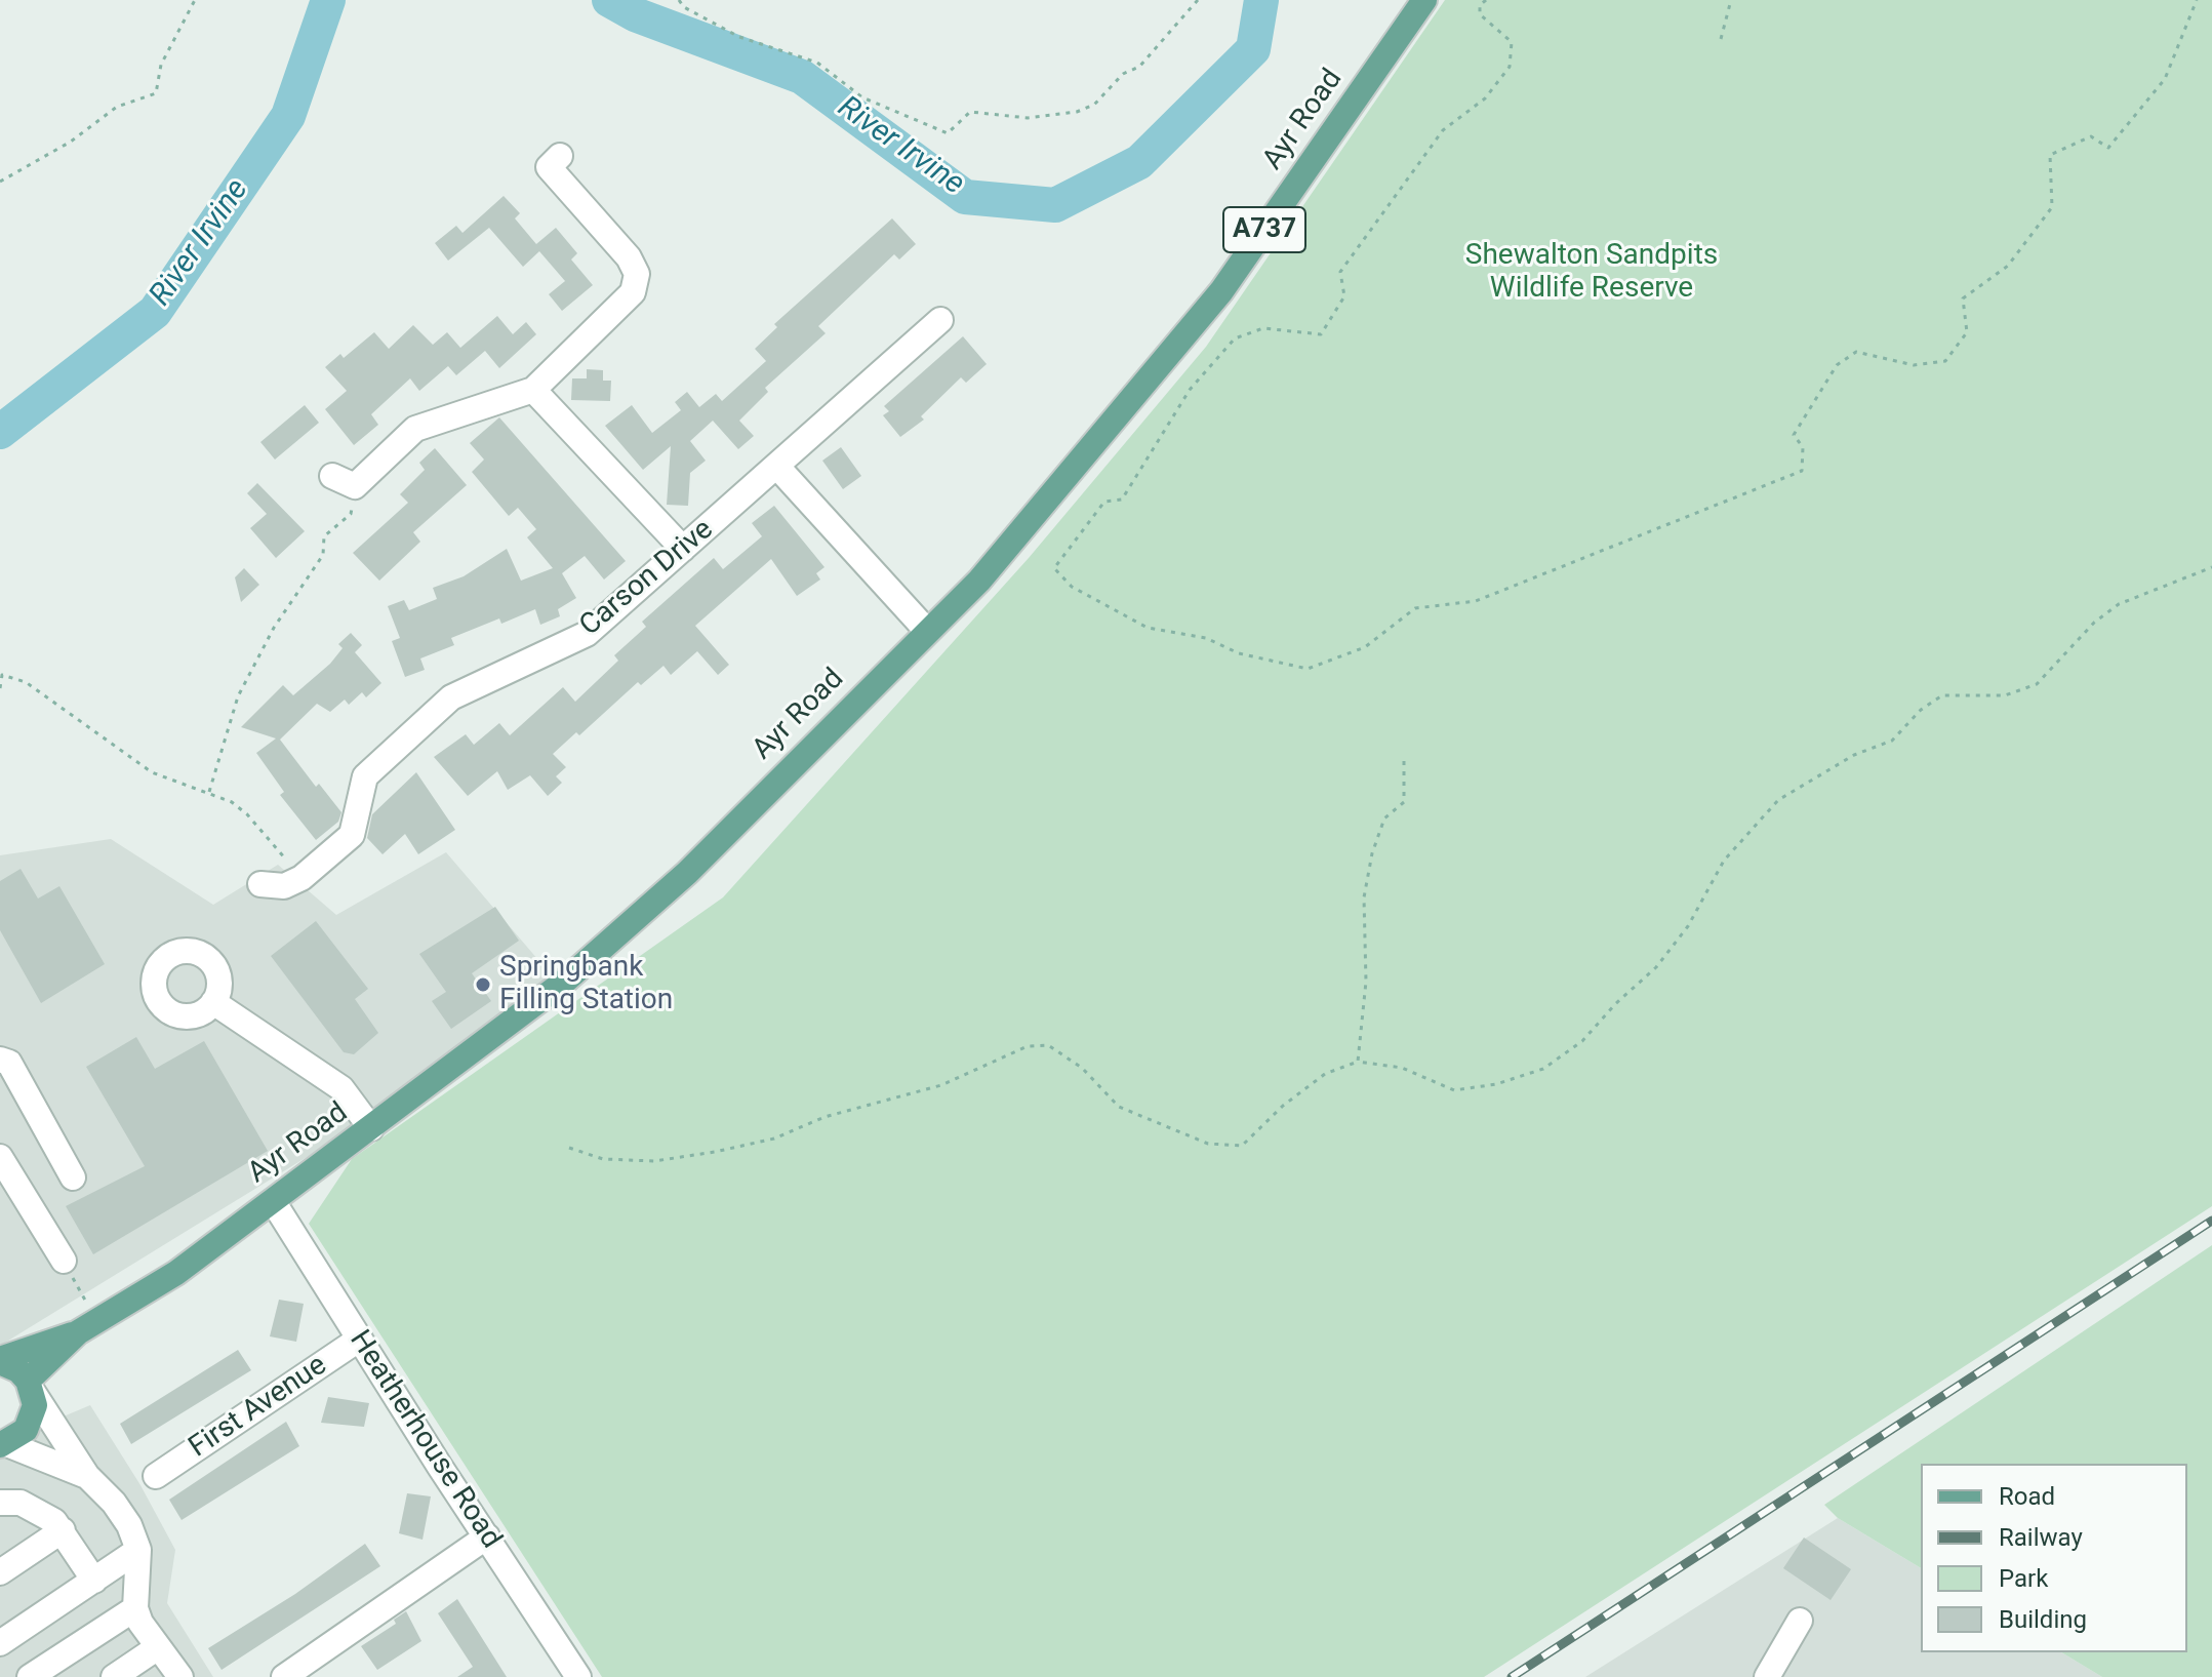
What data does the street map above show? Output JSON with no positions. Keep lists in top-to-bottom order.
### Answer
{
  "streets": {
    "main road": ["Ayr Road", "A737"],
    "street": ["Carson Drive", "First Avenue", "Heatherhouse Road"]
  },
  "crossings": [
    ["Ayr Road", "A737"],
    ["Ayr Road", "Heatherhouse Road"],
    ["First Avenue", "Heatherhouse Road"]
  ],
  "water": ["River Irvine"],
  "parks": ["Shewalton Sandpits Wildlife Reserve"],
  "places": ["Springbank Filling Station"],
  "legend": [
    "Road",
    "Railway",
    "Park",
    "Building"
  ]
}
